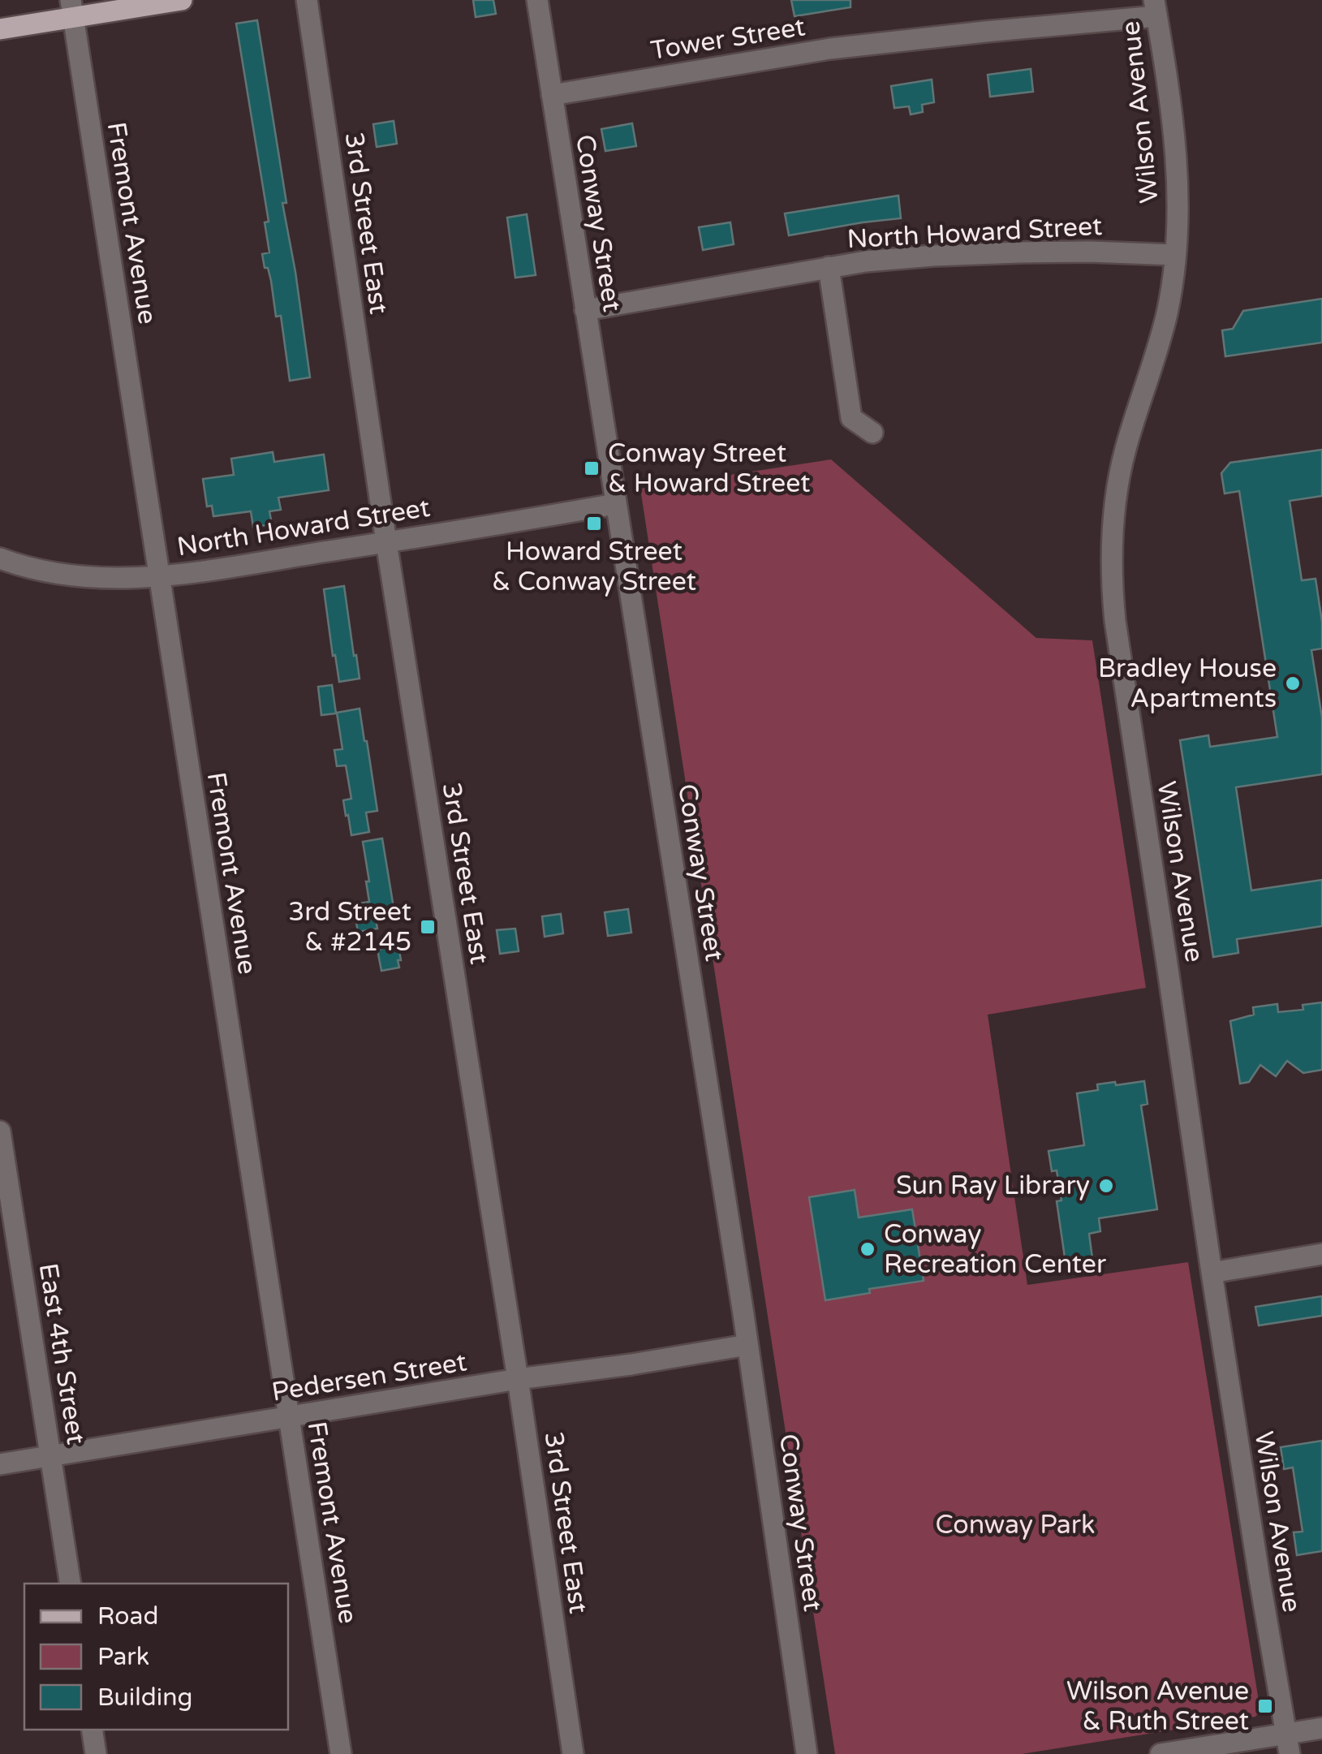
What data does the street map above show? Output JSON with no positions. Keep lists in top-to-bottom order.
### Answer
{
  "streets": {
    "street": [
      "Tower Street",
      "Wilson Avenue",
      "Fremont Avenue",
      "3rd Street East",
      "Conway Street",
      "North Howard Street",
      "East 4th Street",
      "Pedersen Street"
    ]
  },
  "crossings": [
    ["Tower Street", "Wilson Avenue"],
    ["Tower Street", "Conway Street"],
    ["Wilson Avenue", "North Howard Street"],
    ["Fremont Avenue", "North Howard Street"],
    ["Fremont Avenue", "Pedersen Street"],
    ["3rd Street East", "North Howard Street"],
    ["3rd Street East", "Pedersen Street"],
    ["Conway Street", "North Howard Street"],
    ["Conway Street", "Pedersen Street"],
    ["East 4th Street", "Pedersen Street"]
  ],
  "parks": ["Conway Park"],
  "places": {
    "transit": [
      "Conway Street & Howard Street",
      "Howard Street & Conway Street",
      "3rd Street & #2145",
      "Wilson Avenue & Ruth Street"
    ],
    "other": ["Bradley House Apartments", "Sun Ray Library", "Conway Recreation Center"]
  },
  "legend": ["Road", "Park", "Building"]
}
